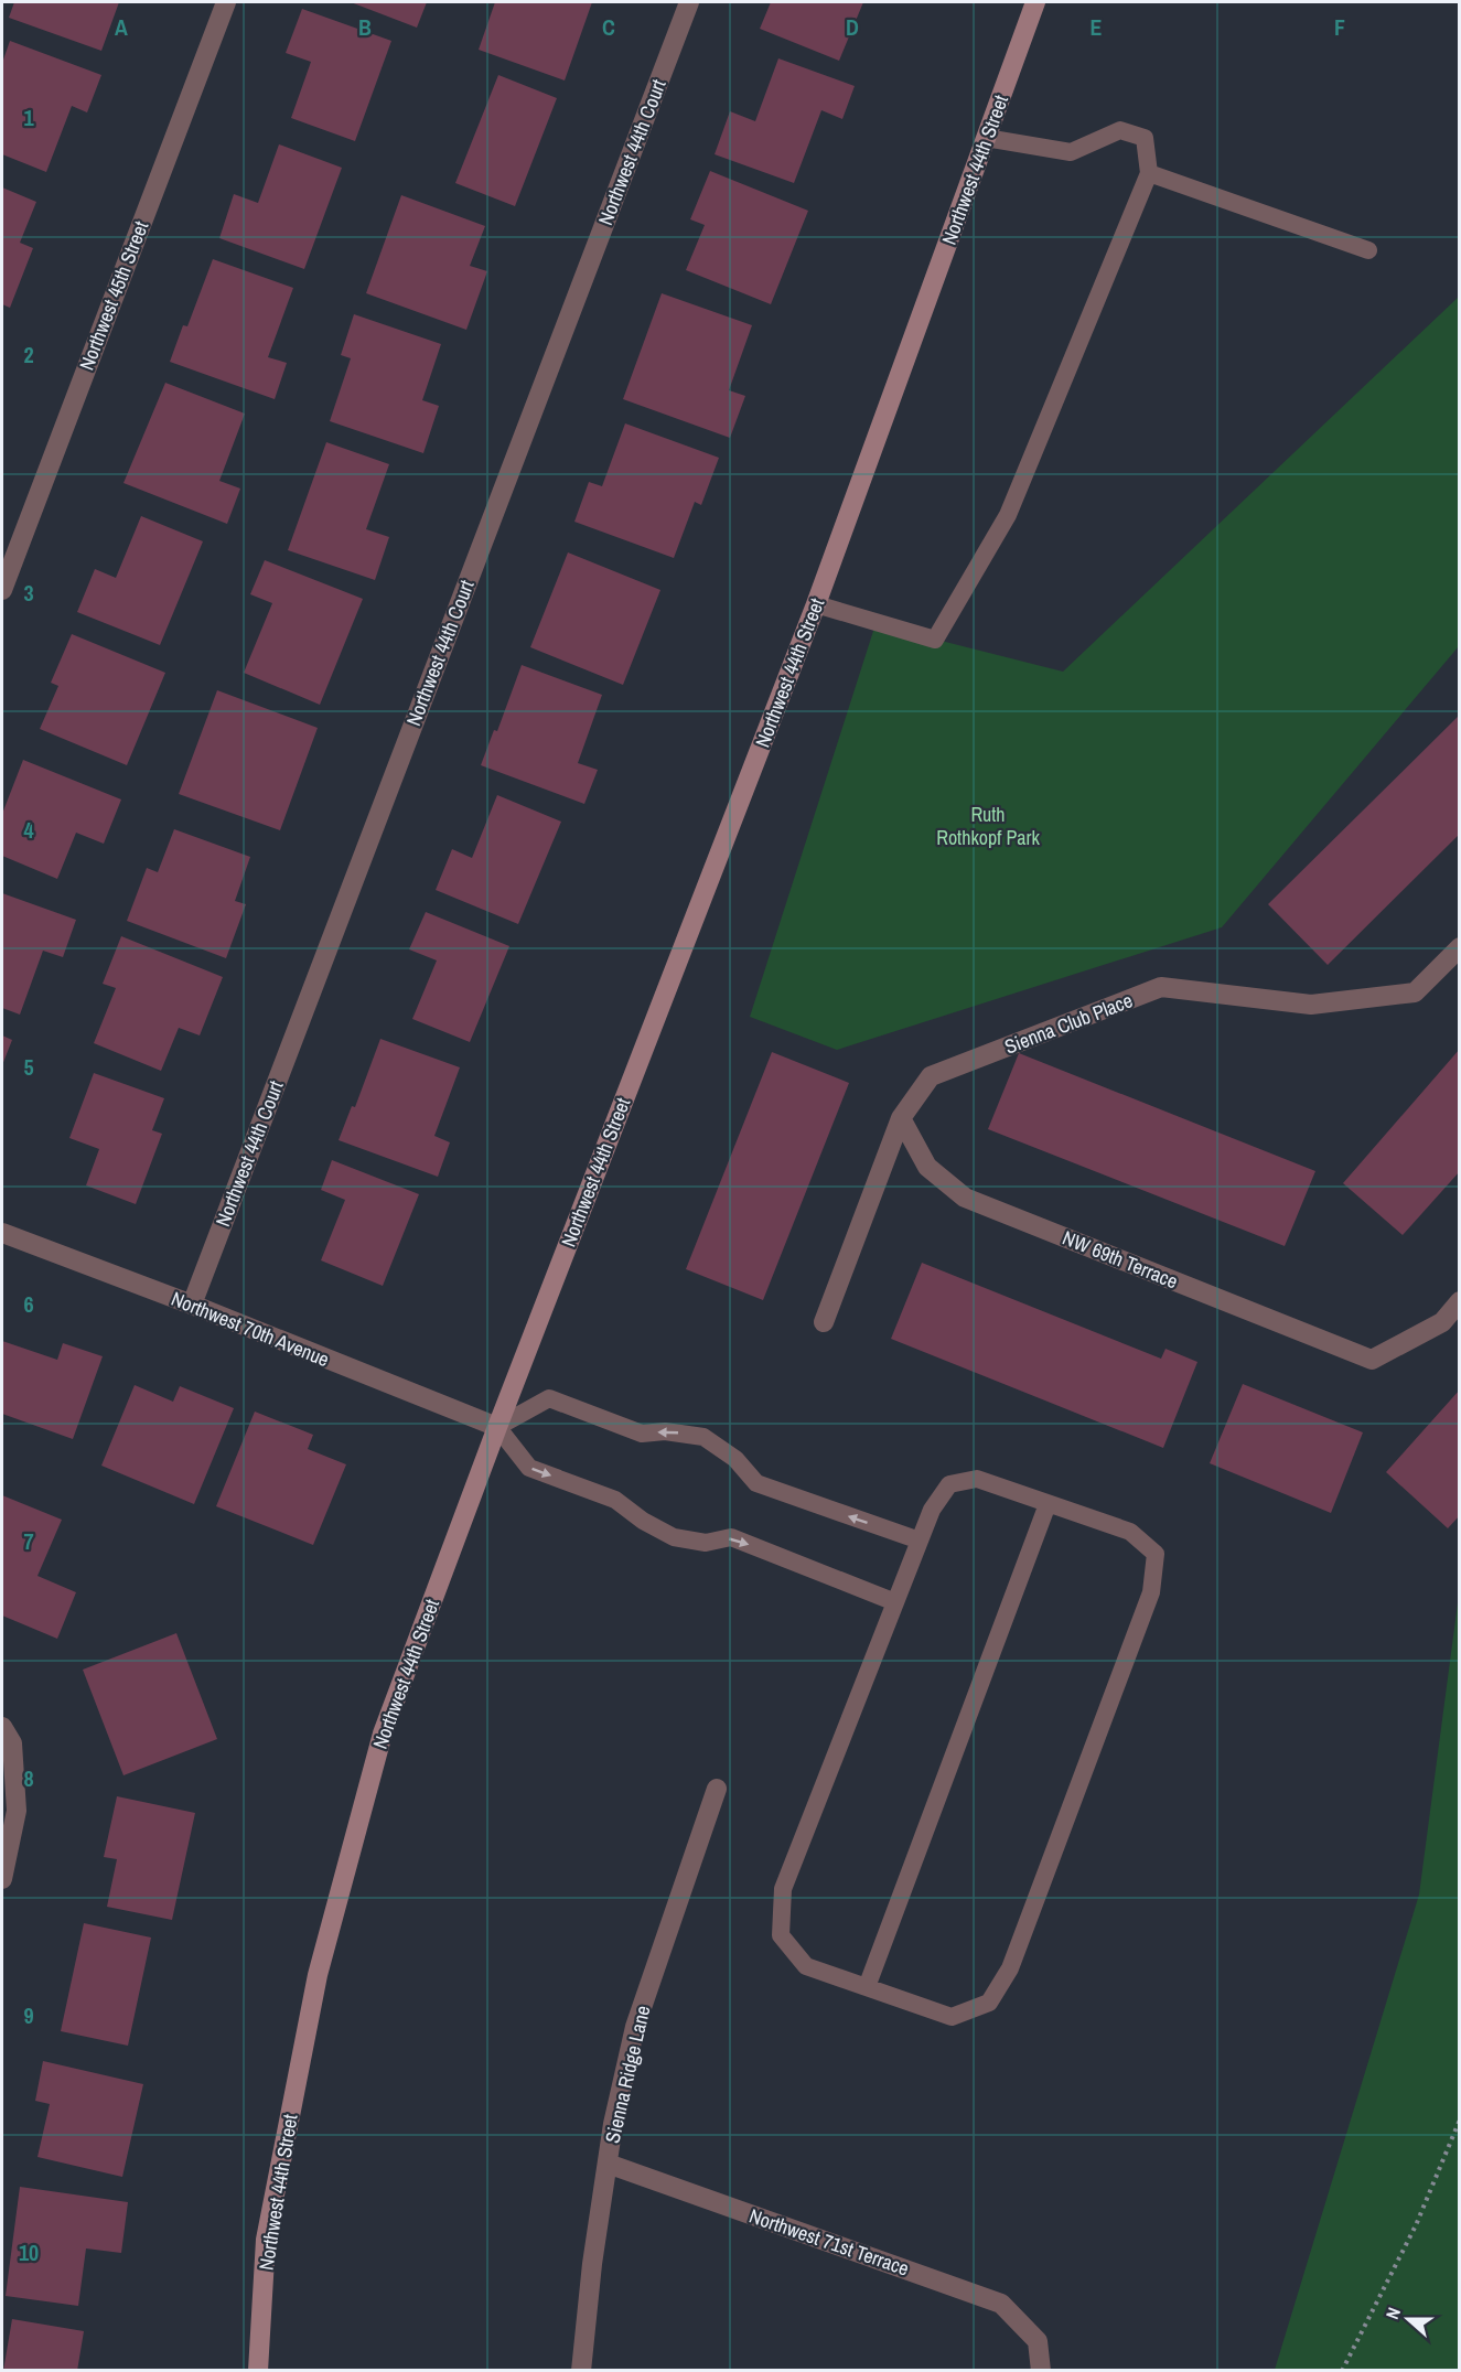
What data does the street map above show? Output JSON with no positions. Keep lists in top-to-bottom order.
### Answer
{
  "streets": {
    "street": [
      "Northwest 44th Court",
      "Northwest 44th Street",
      "Northwest 45th Street",
      "Sienna Club Place",
      "NW 69th Terrace",
      "Northwest 70th Avenue",
      "Sienna Ridge Lane",
      "Northwest 71st Terrace"
    ]
  },
  "crossings": [
    ["Northwest 44th Court", "Northwest 70th Avenue"],
    ["Northwest 44th Street", "Northwest 70th Avenue"],
    ["Sienna Club Place", "NW 69th Terrace"],
    ["Sienna Ridge Lane", "Northwest 71st Terrace"]
  ],
  "parks": ["Ruth Rothkopf Park"],
  "north": "left",
  "grid": {
    "columns": [
      "A",
      "B",
      "C",
      "D",
      "E",
      "F"
    ],
    "rows": [
      "1",
      "2",
      "3",
      "4",
      "5",
      "6",
      "7",
      "8",
      "9",
      "10"
    ]
  }
}
